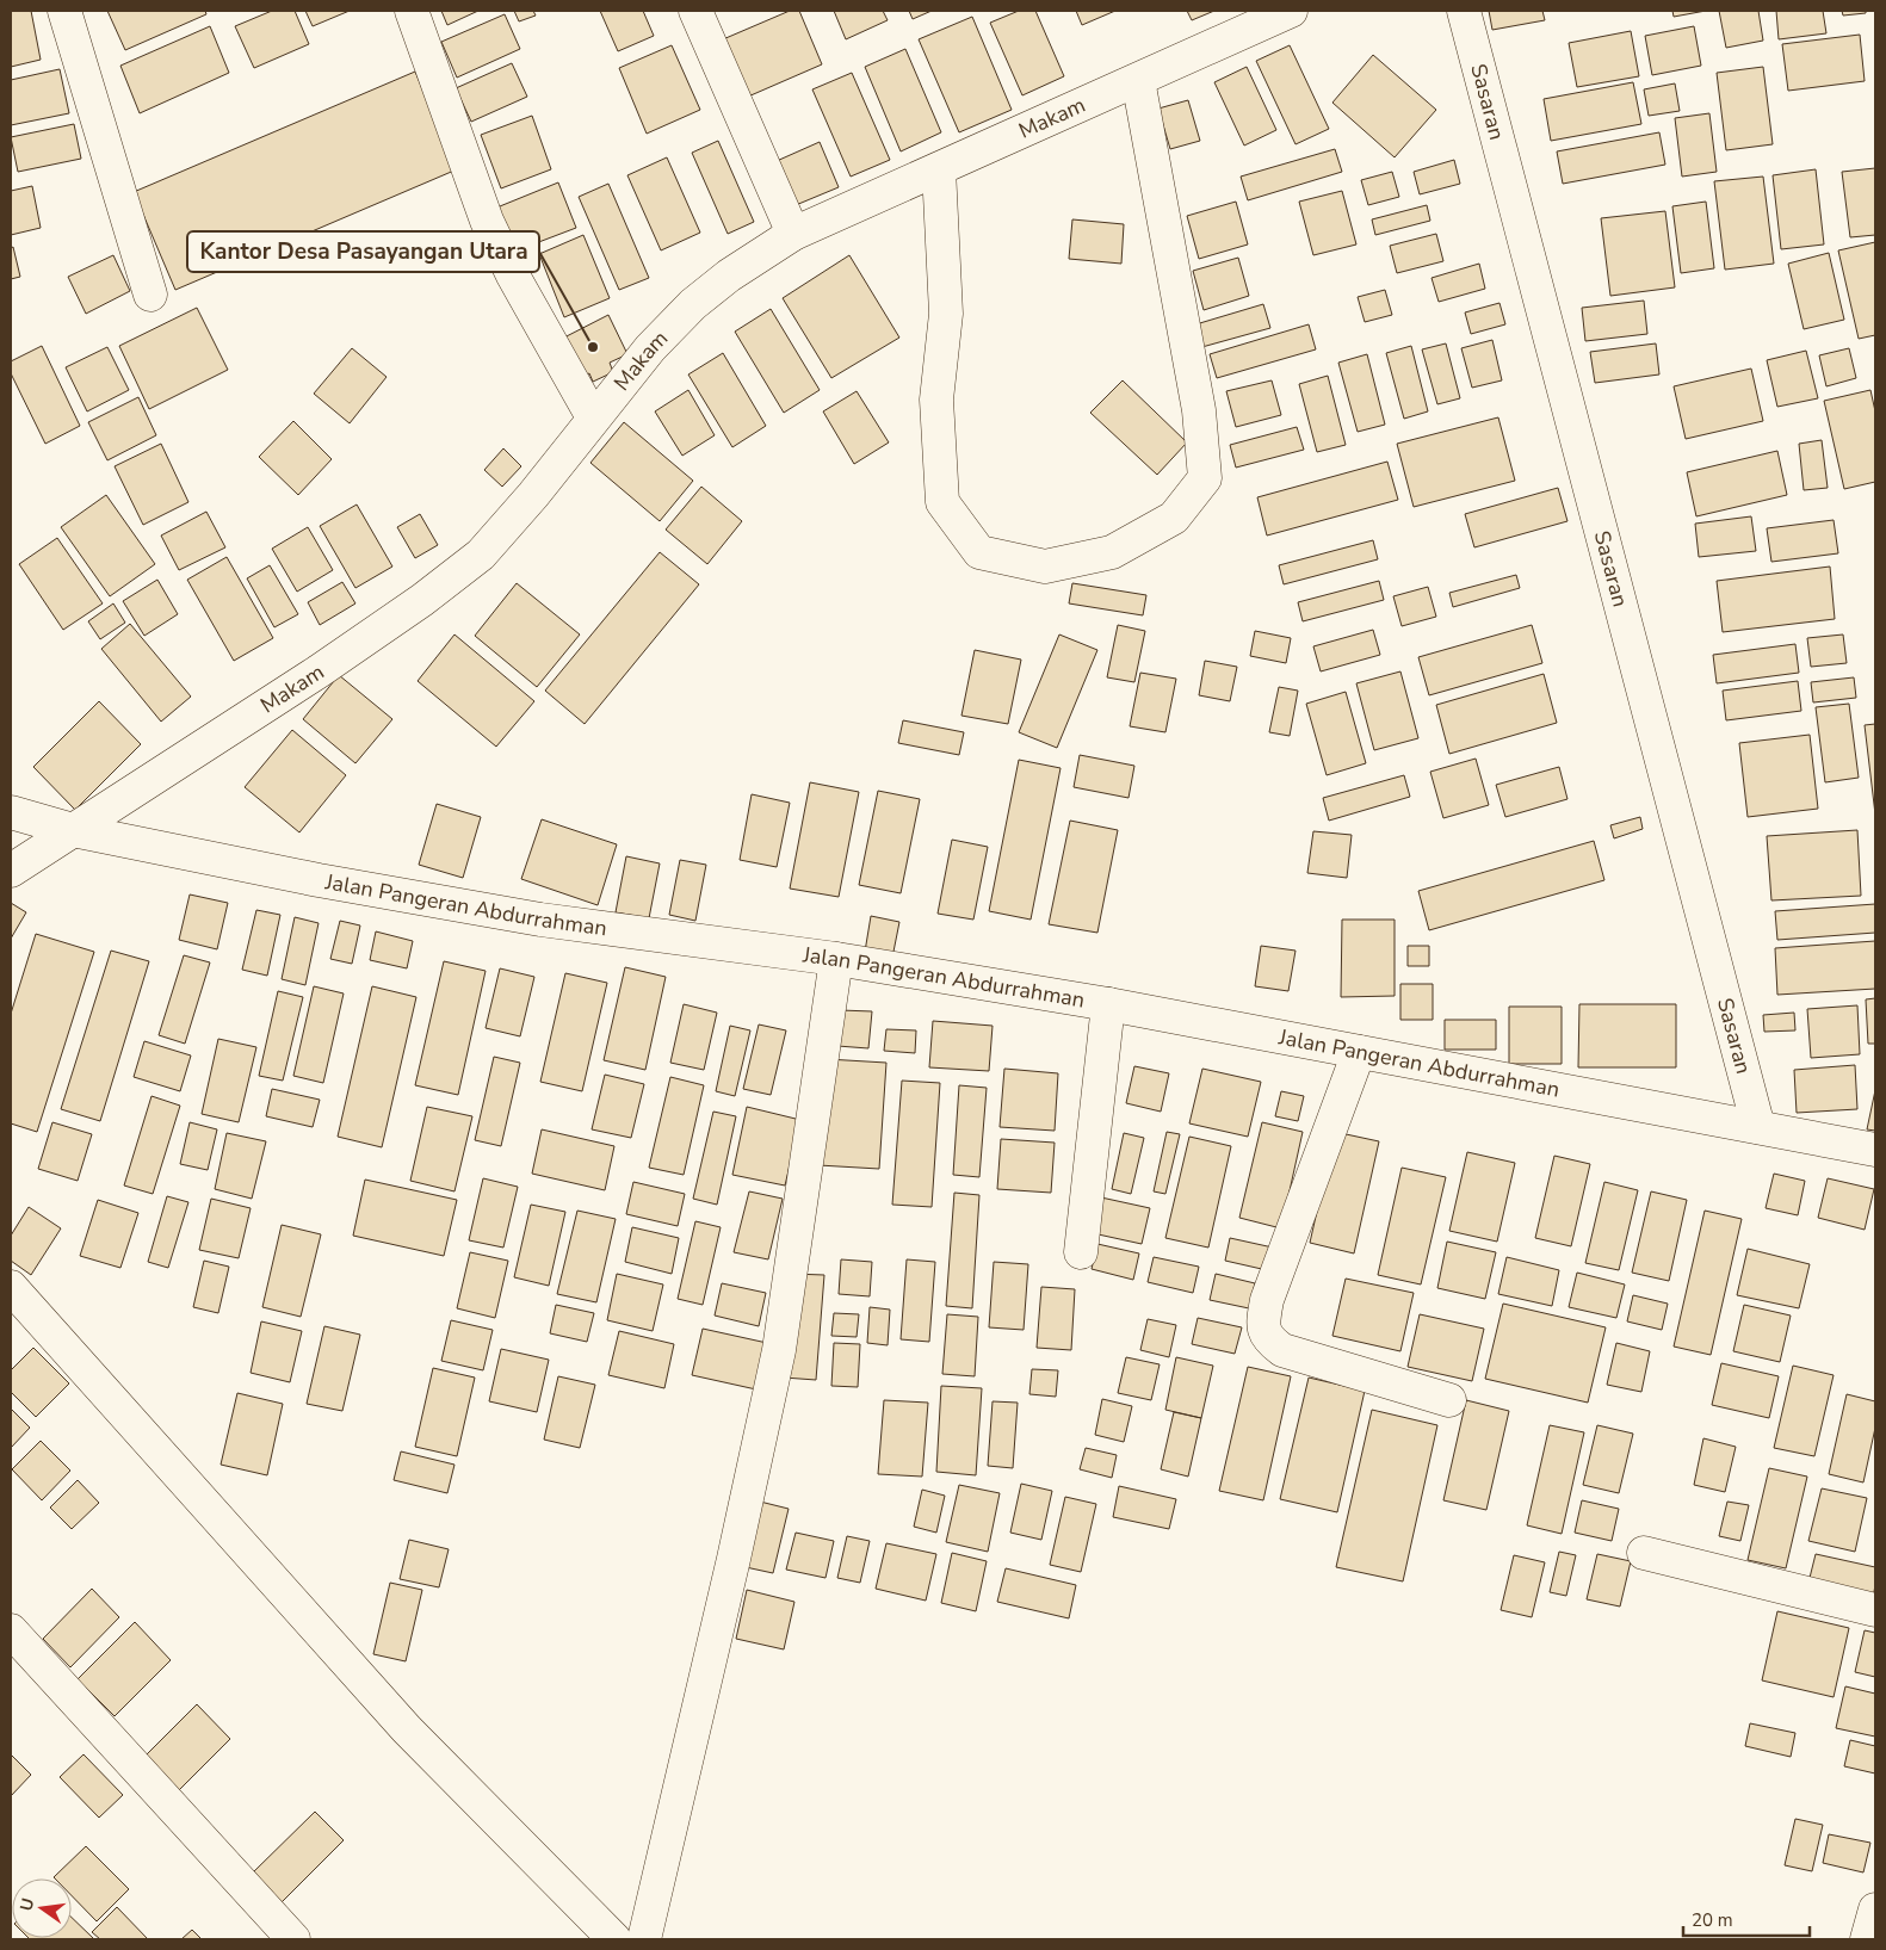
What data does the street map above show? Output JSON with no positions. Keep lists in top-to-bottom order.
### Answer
{
  "streets": {
    "street": ["Sasaran", "Makam", "Jalan Pangeran Abdurrahman"]
  },
  "crossings": [
    ["Sasaran", "Jalan Pangeran Abdurrahman"],
    ["Makam", "Jalan Pangeran Abdurrahman"]
  ],
  "places": ["Kantor Desa Pasayangan Utara"],
  "scale_bar": "20 m",
  "north": "left"
}
